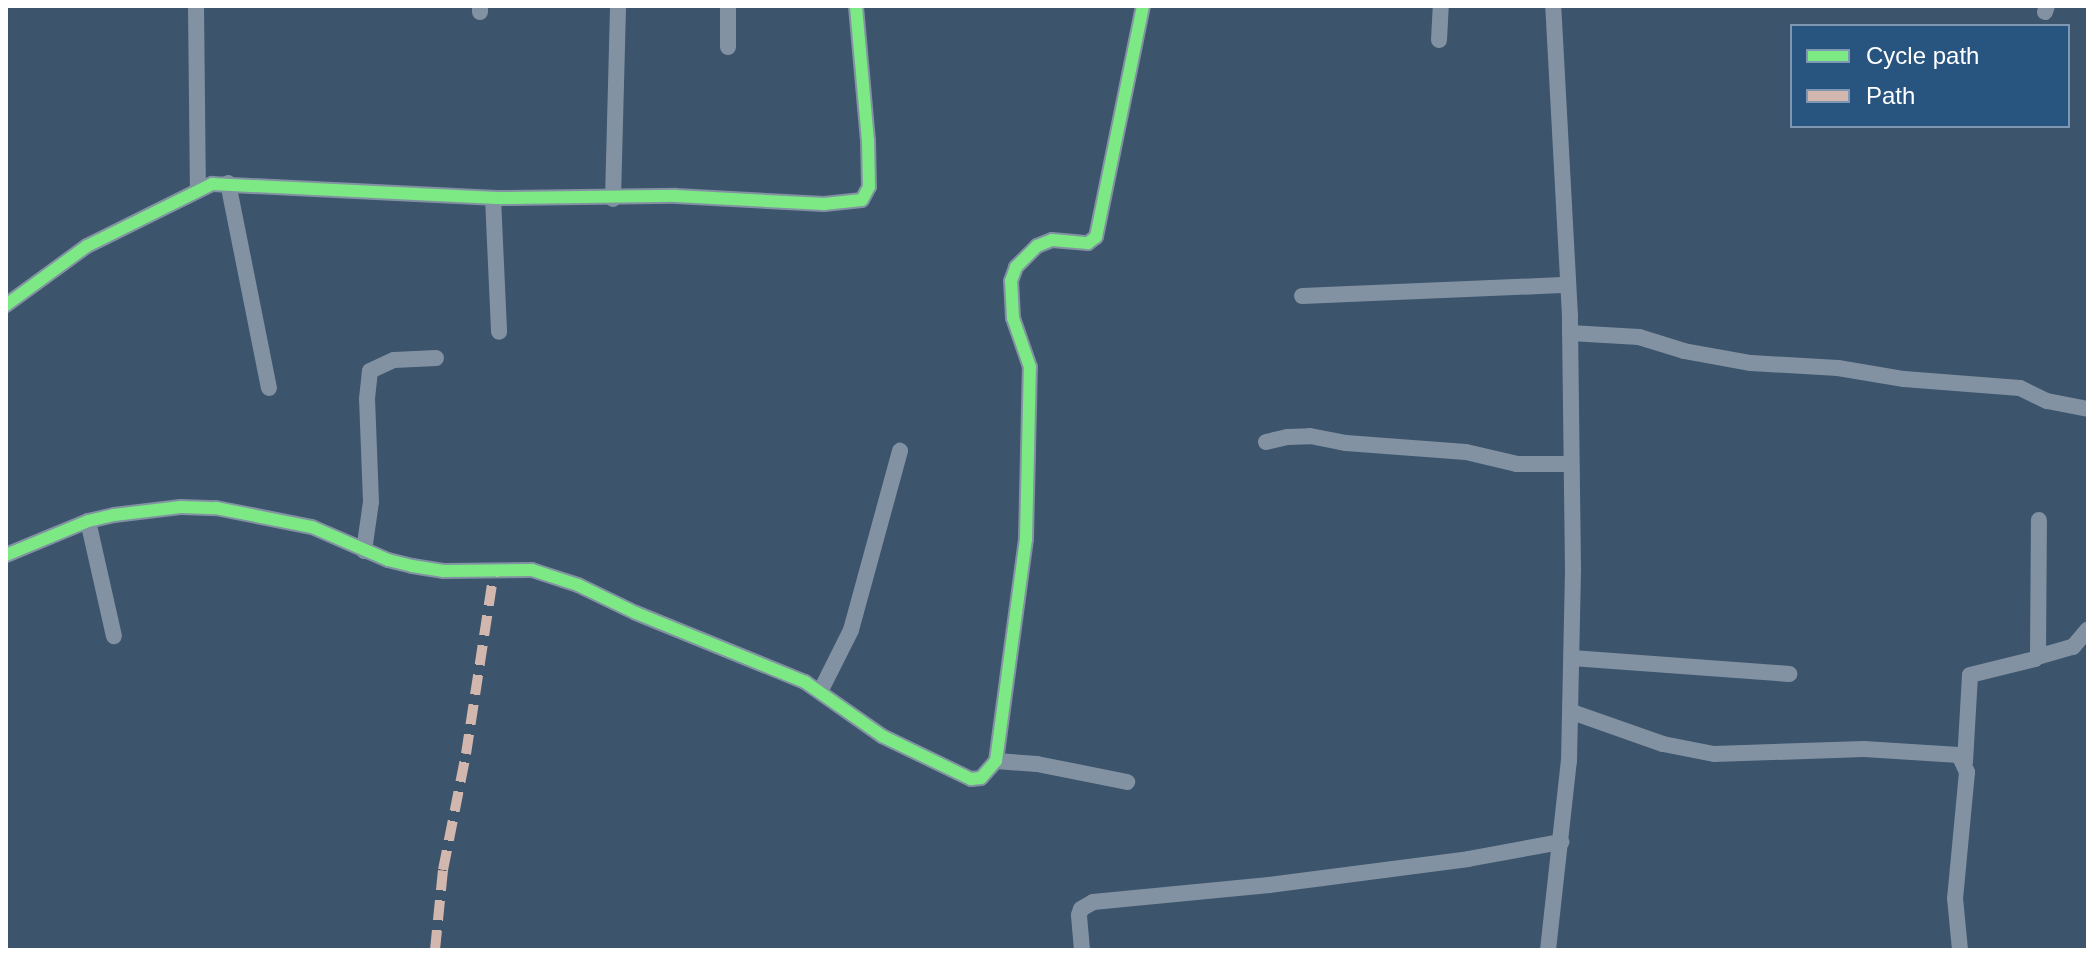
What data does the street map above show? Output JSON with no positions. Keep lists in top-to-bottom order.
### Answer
{
  "legend": ["Cycle path", "Path"]
}
